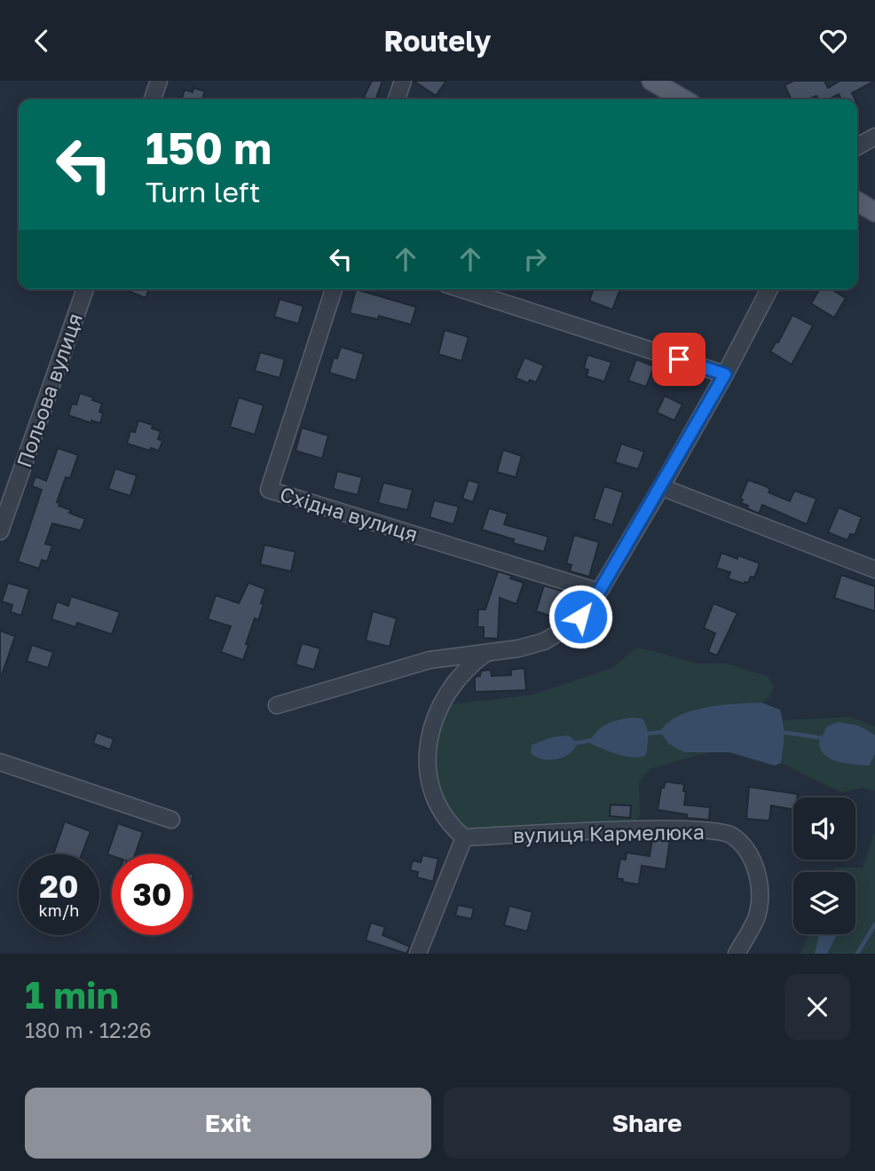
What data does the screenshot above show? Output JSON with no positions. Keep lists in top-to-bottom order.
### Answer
{
  "streets": {
    "street": ["Польова вулиця", "Східна вулиця", "вулиця Кармелюка"]
  },
  "page": {
    "header": "Routely",
    "turn": ["150 m", "Turn left"],
    "speed": "20 km/h",
    "limit": "30",
    "heading": ["1 min", "180 m · 12:26"],
    "buttons": ["Exit", "Share"]
  }
}
